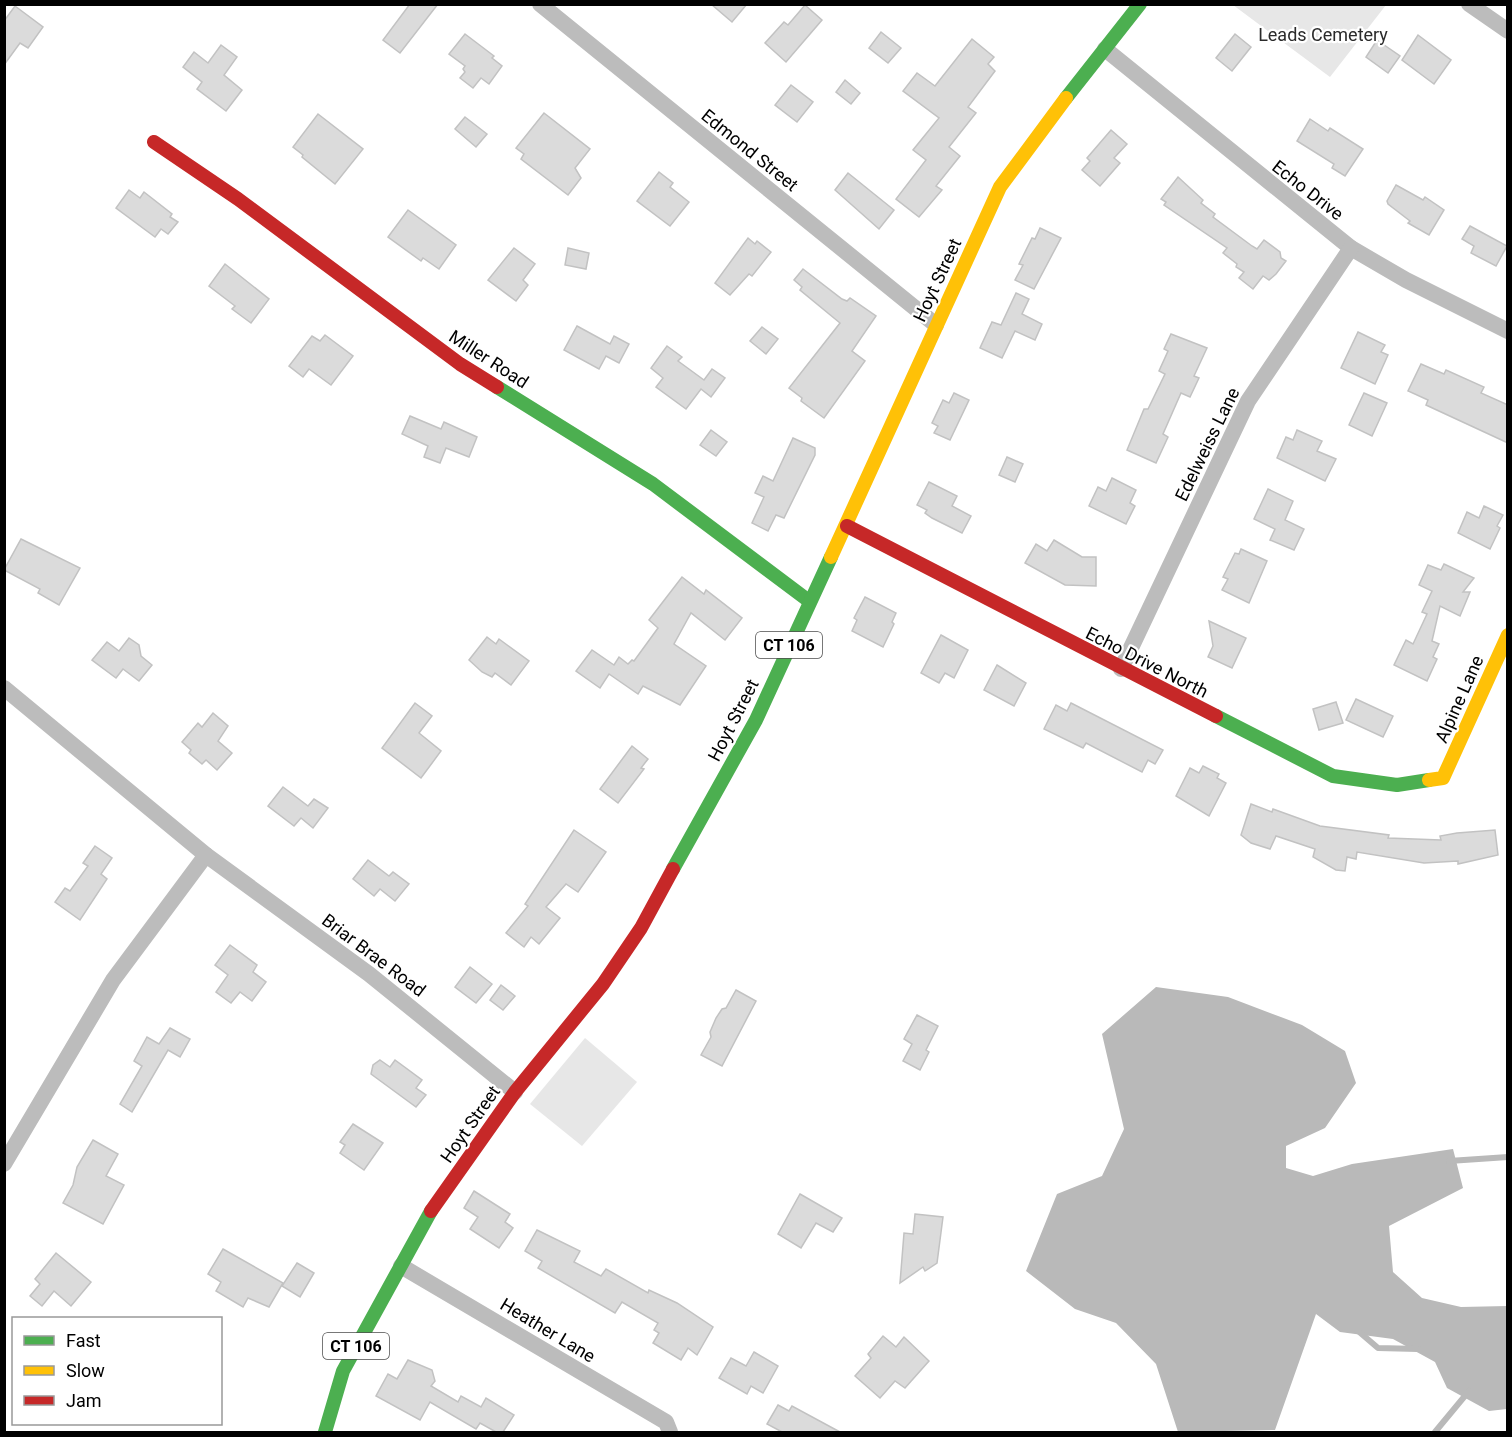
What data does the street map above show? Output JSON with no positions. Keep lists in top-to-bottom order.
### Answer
{
  "streets": {
    "main road": [
      "Hoyt Street",
      "Miller Road",
      "CT 106",
      "Echo Drive North",
      "Alpine Lane"
    ],
    "street": [
      "Edmond Street",
      "Echo Drive",
      "Edelweiss Lane",
      "Briar Brae Road",
      "Heather Lane"
    ]
  },
  "crossings": [
    ["Edmond Street", "Hoyt Street"],
    ["Echo Drive", "Hoyt Street"],
    ["Echo Drive", "Edelweiss Lane"],
    ["Hoyt Street", "Miller Road"],
    ["Hoyt Street", "Echo Drive North"],
    ["Hoyt Street", "Briar Brae Road"],
    ["Hoyt Street", "Heather Lane"],
    ["Edelweiss Lane", "Echo Drive North"],
    ["Echo Drive North", "Alpine Lane"]
  ],
  "parks": ["Leads Cemetery"],
  "legend": ["Fast", "Slow", "Jam"]
}
